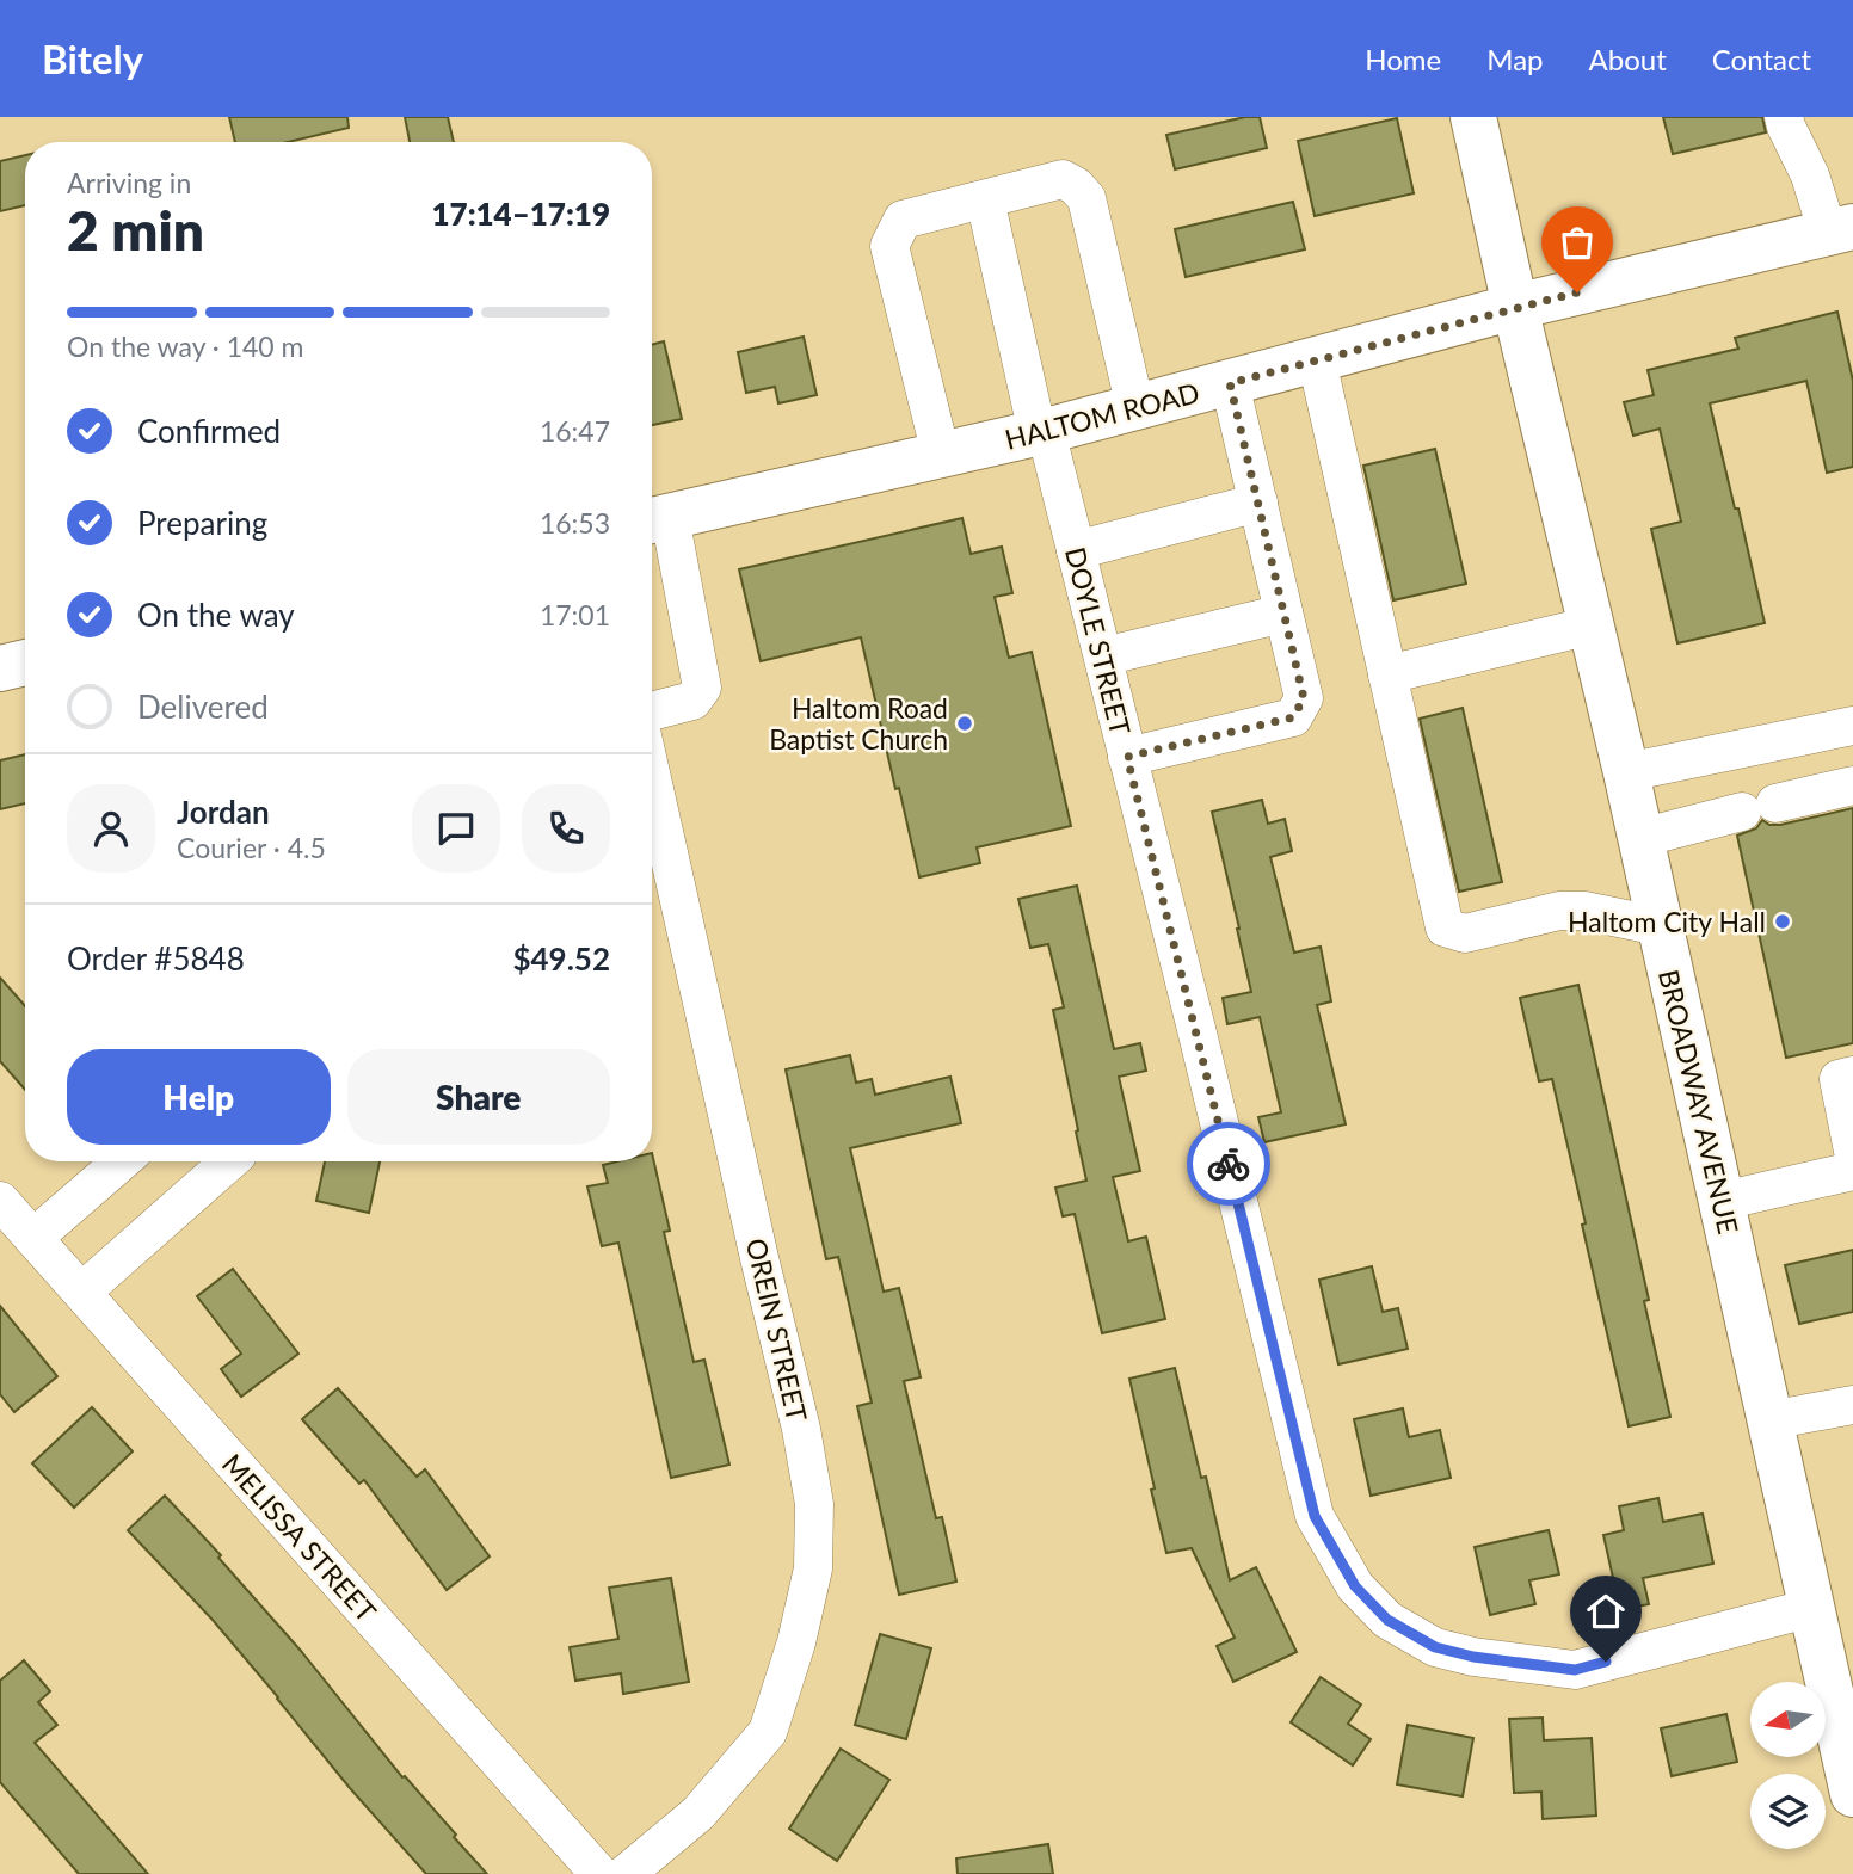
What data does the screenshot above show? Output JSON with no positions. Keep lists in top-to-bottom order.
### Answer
{
  "streets": {
    "main road": ["HALTOM ROAD", "BROADWAY AVENUE"],
    "street": ["DOYLE STREET", "OREIN STREET", "MELISSA STREET"]
  },
  "crossings": [
    ["HALTOM ROAD", "DOYLE STREET"],
    ["HALTOM ROAD", "BROADWAY AVENUE"],
    ["DOYLE STREET", "BROADWAY AVENUE"]
  ],
  "places": ["Haltom Road Baptist Church", "Haltom City Hall"],
  "north": "left",
  "page": {
    "header": "Bitely",
    "nav": [
      "Home",
      "Map",
      "About",
      "Contact"
    ],
    "heading": ["2 min", "Arriving in", "17:14–17:19"],
    "panel": [
      "Jordan",
      "Courier · 4.5",
      "Order #5848",
      "$49.52"
    ],
    "bar": "On the way · 140 m",
    "list": [
      ["Confirmed", "16:47"],
      ["Preparing", "16:53"],
      ["On the way", "17:01"],
      "Delivered"
    ],
    "buttons": ["Help", "Share"]
  }
}
